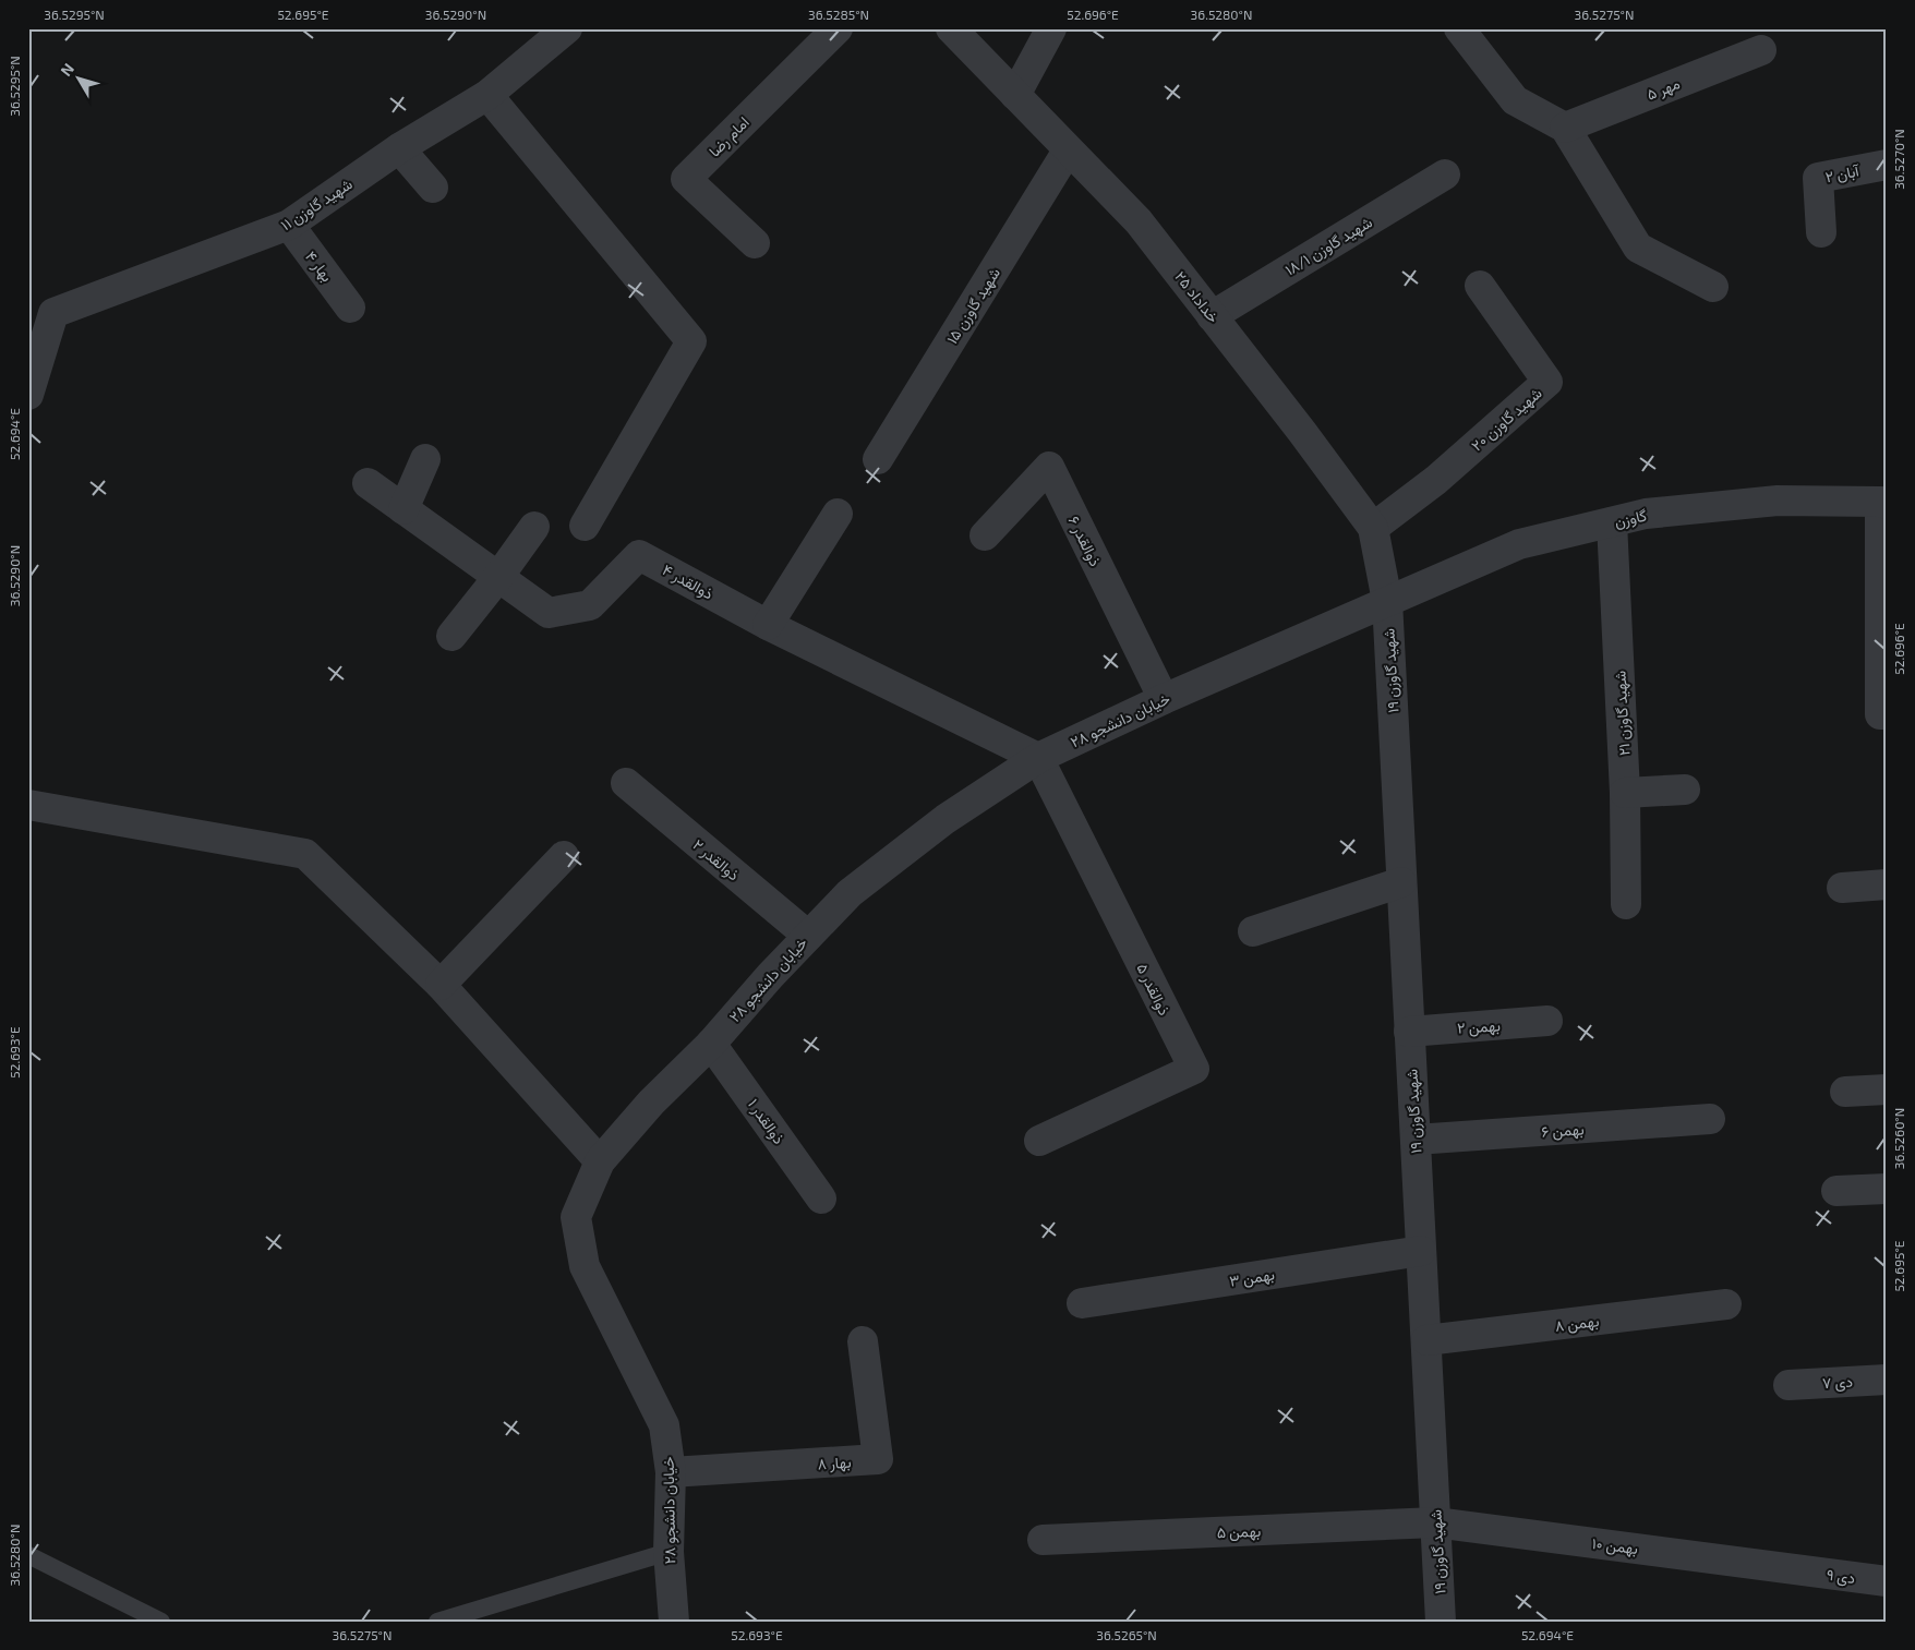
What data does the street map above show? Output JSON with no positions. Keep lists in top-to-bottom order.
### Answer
{
  "streets": {
    "street": [
      "مهر ۵",
      "امام رضا",
      "آبان ۲",
      "شهید گاوزن ۱۱",
      "شهید گاوزن ۱۸/۱",
      "بهار ۴",
      "خداداد ۲۵",
      "شهید گاوزن ۱۵",
      "شهید گاوزن ۲۰",
      "گاوزن",
      "ذوالقدر ۶",
      "ذوالقدر ۴",
      "شهید گاوزن ۱۹",
      "شهید گاوزن ۲۱",
      "خیابان دانشجو ۲۸",
      "ذوالقدر ۲",
      "ذوالقدر ۵",
      "بهمن ۲",
      "ذوالقدر ۱",
      "بهمن ۶",
      "بهمن ۳",
      "بهمن ۸",
      "دی ۷",
      "بهار ۸",
      "بهمن ۵",
      "بهمن ۱۰",
      "دی ۹"
    ]
  },
  "crossings": [
    ["شهید گاوزن ۱۱", "بهار ۴"],
    ["شهید گاوزن ۱۸/۱", "خداداد ۲۵"],
    ["خداداد ۲۵", "شهید گاوزن ۱۵"],
    ["خداداد ۲۵", "شهید گاوزن ۲۰"],
    ["خداداد ۲۵", "گاوزن"],
    ["خداداد ۲۵", "شهید گاوزن ۱۹"],
    ["خداداد ۲۵", "خیابان دانشجو ۲۸"],
    ["گاوزن", "شهید گاوزن ۱۹"],
    ["گاوزن", "شهید گاوزن ۲۱"],
    ["گاوزن", "خیابان دانشجو ۲۸"],
    ["ذوالقدر ۶", "خیابان دانشجو ۲۸"],
    ["ذوالقدر ۴", "خیابان دانشجو ۲۸"],
    ["ذوالقدر ۴", "ذوالقدر ۵"],
    ["شهید گاوزن ۱۹", "خیابان دانشجو ۲۸"],
    ["شهید گاوزن ۱۹", "بهمن ۲"],
    ["شهید گاوزن ۱۹", "بهمن ۶"],
    ["شهید گاوزن ۱۹", "بهمن ۳"],
    ["شهید گاوزن ۱۹", "بهمن ۸"],
    ["شهید گاوزن ۱۹", "بهمن ۵"],
    ["شهید گاوزن ۱۹", "بهمن ۱۰"],
    ["خیابان دانشجو ۲۸", "ذوالقدر ۲"],
    ["خیابان دانشجو ۲۸", "ذوالقدر ۵"],
    ["خیابان دانشجو ۲۸", "ذوالقدر ۱"],
    ["خیابان دانشجو ۲۸", "بهار ۸"],
    ["بهمن ۵", "بهمن ۱۰"],
    ["بهمن ۱۰", "دی ۹"]
  ],
  "north": "top left",
  "coordinates": [
    "36.5295°N",
    "52.695°E",
    "36.5290°N",
    "36.5285°N",
    "52.696°E",
    "36.5280°N",
    "36.5275°N",
    "36.5270°N",
    "52.694°E",
    "52.693°E",
    "36.5260°N",
    "36.5265°N"
  ]
}
